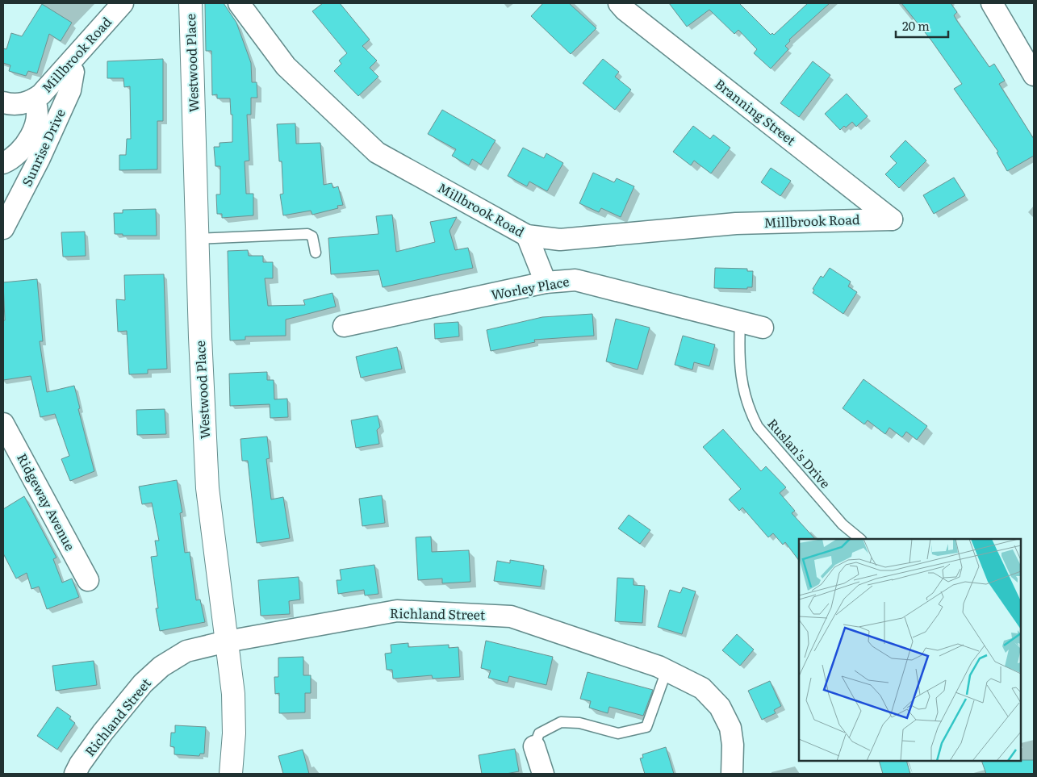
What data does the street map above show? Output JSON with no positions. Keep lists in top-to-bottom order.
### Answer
{
  "streets": {
    "street": [
      "Millbrook Road",
      "Westwood Place",
      "Branning Street",
      "Sunrise Drive",
      "Worley Place",
      "Ridgeway Avenue",
      "Richland Street"
    ],
    "lane": ["Ruslan's Drive"]
  },
  "crossings": [
    ["Millbrook Road", "Branning Street"],
    ["Millbrook Road", "Sunrise Drive"],
    ["Westwood Place", "Richland Street"],
    ["Worley Place", "Ruslan's Drive"]
  ],
  "scale_bar": "20 m"
}
